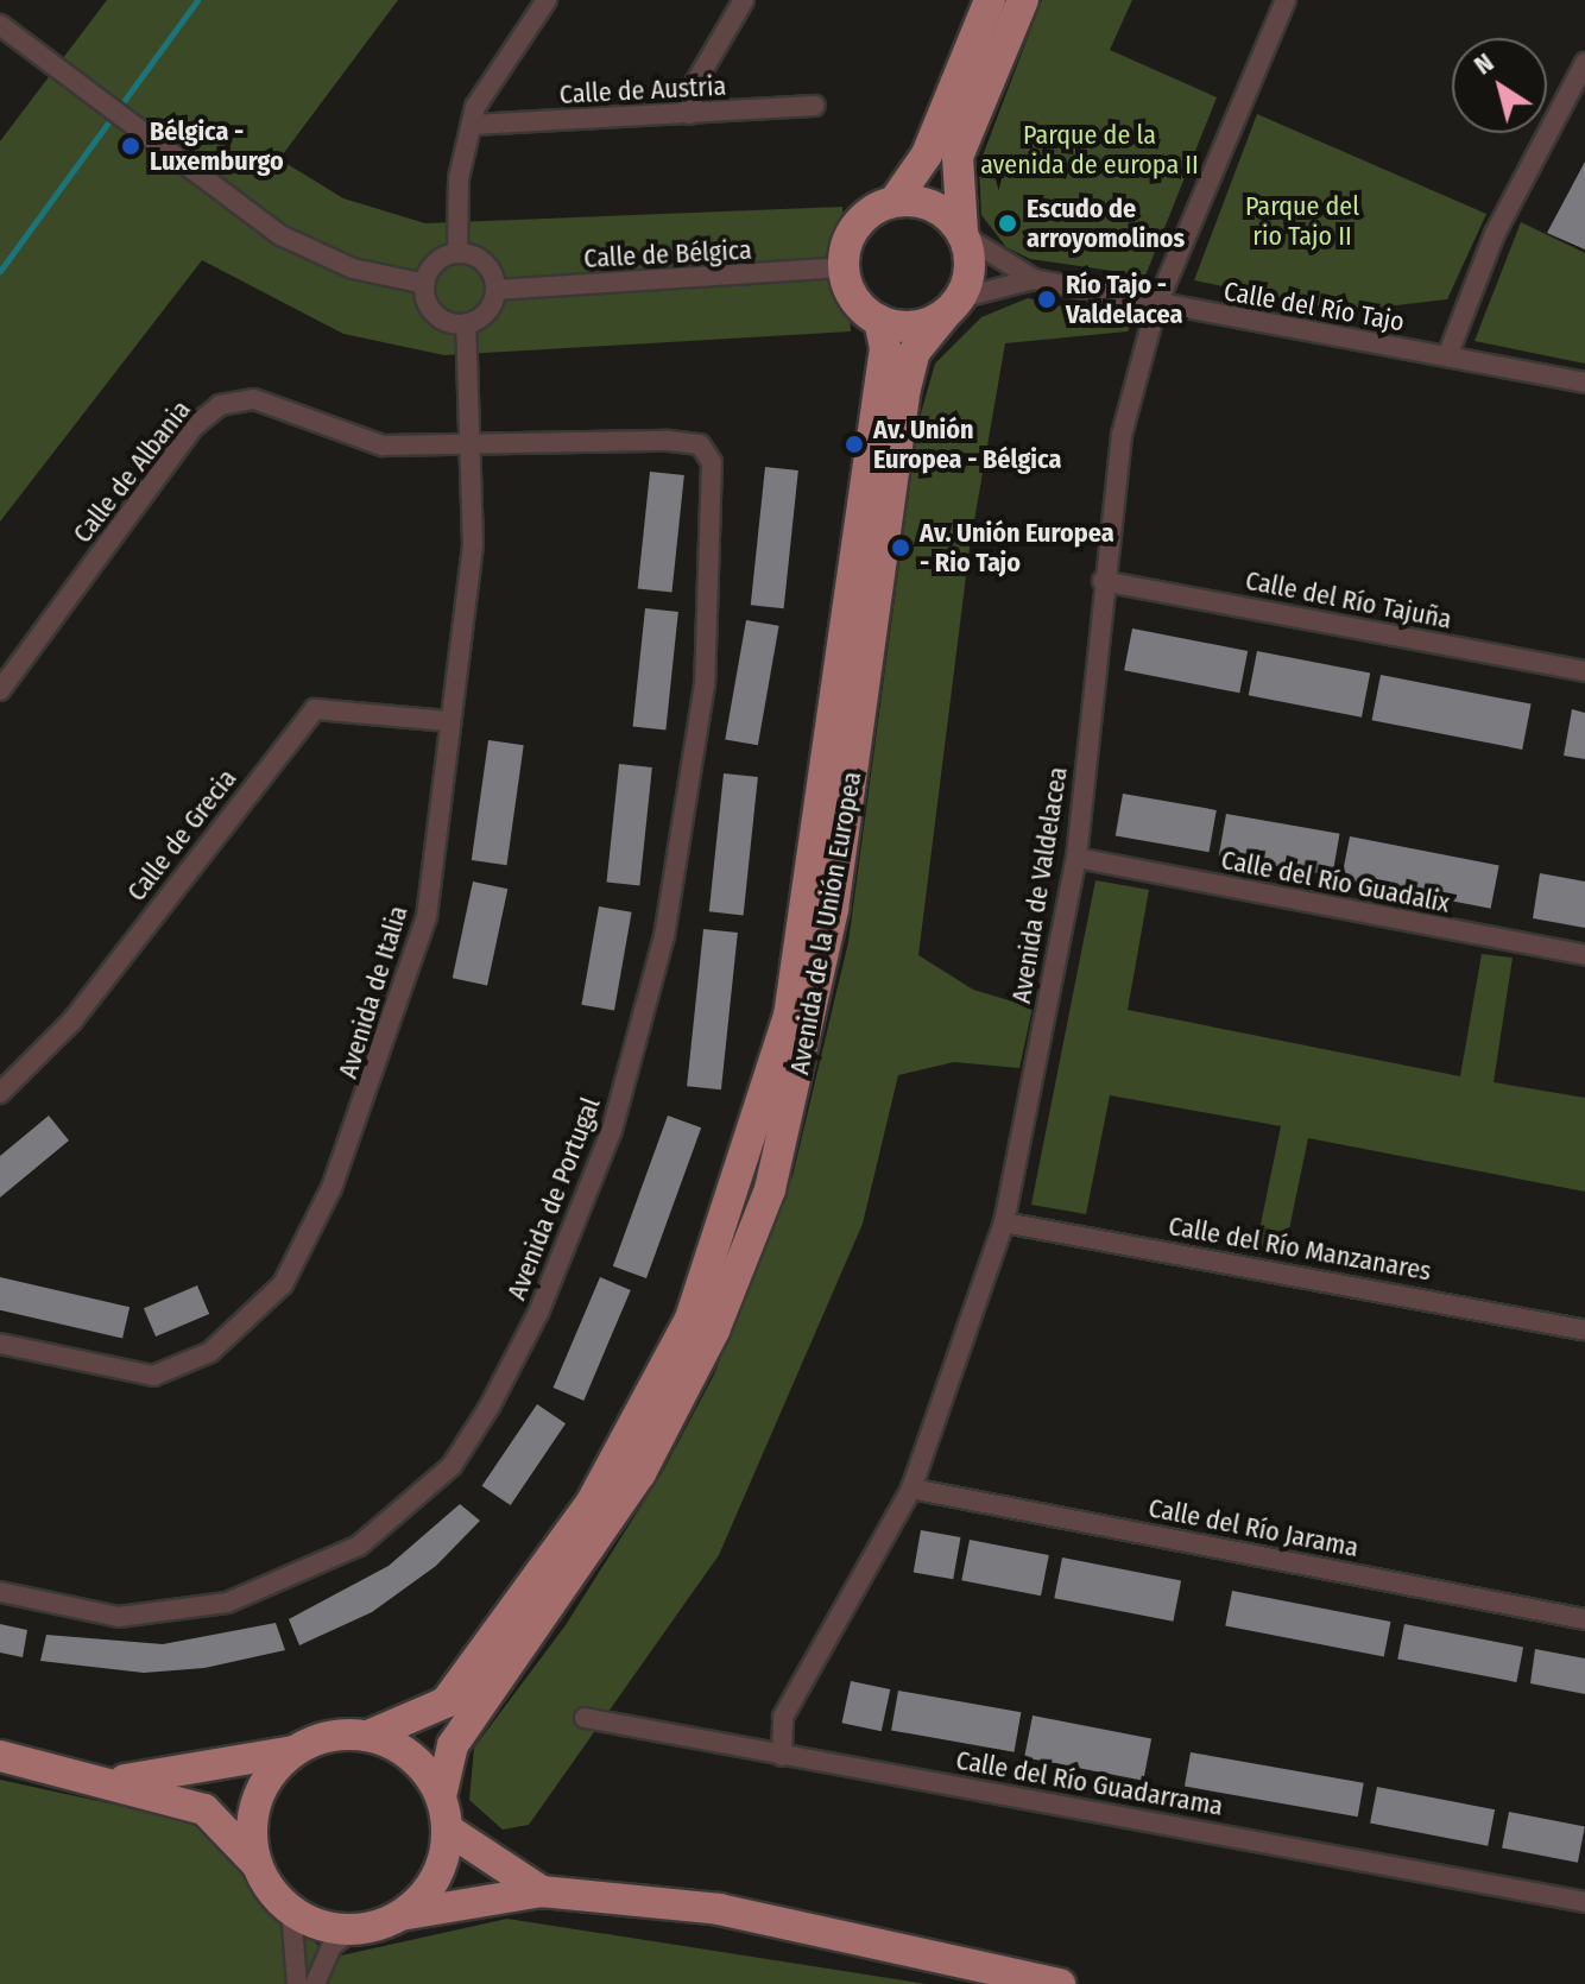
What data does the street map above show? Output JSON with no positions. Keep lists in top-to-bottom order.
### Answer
{
  "streets": {
    "main road": ["Avenida de la Unión Europea"],
    "street": [
      "Calle de Austria",
      "Calle de Bélgica",
      "Calle del Río Tajo",
      "Calle de Albania",
      "Calle del Río Tajuña",
      "Calle de Grecia",
      "Calle del Río Guadalix",
      "Avenida de Valdelacea",
      "Avenida de Italia",
      "Avenida de Portugal",
      "Calle del Río Manzanares",
      "Calle del Río Jarama",
      "Calle del Río Guadarrama"
    ]
  },
  "crossings": [
    ["Calle de Bélgica", "Calle del Río Tajo"],
    ["Calle de Bélgica", "Avenida de la Unión Europea"],
    ["Calle de Bélgica", "Avenida de Italia"],
    ["Calle del Río Tajo", "Avenida de Valdelacea"],
    ["Calle del Río Tajo", "Avenida de la Unión Europea"],
    ["Calle de Albania", "Avenida de Italia"],
    ["Calle de Albania", "Avenida de Portugal"],
    ["Calle del Río Tajuña", "Avenida de Valdelacea"],
    ["Calle de Grecia", "Avenida de Italia"],
    ["Calle del Río Guadalix", "Avenida de Valdelacea"],
    ["Avenida de Valdelacea", "Calle del Río Manzanares"],
    ["Avenida de Valdelacea", "Calle del Río Jarama"],
    ["Avenida de Valdelacea", "Calle del Río Guadarrama"]
  ],
  "parks": ["Parque de la avenida de europa II", "Parque del rio Tajo II"],
  "places": [
    "Bélgica - Luxemburgo",
    "Escudo de arroyomolinos",
    "Río Tajo - Valdelacea",
    "Av. Unión Europea - Bélgica",
    "Av. Unión Europea - Rio Tajo"
  ],
  "north": "top left"
}
